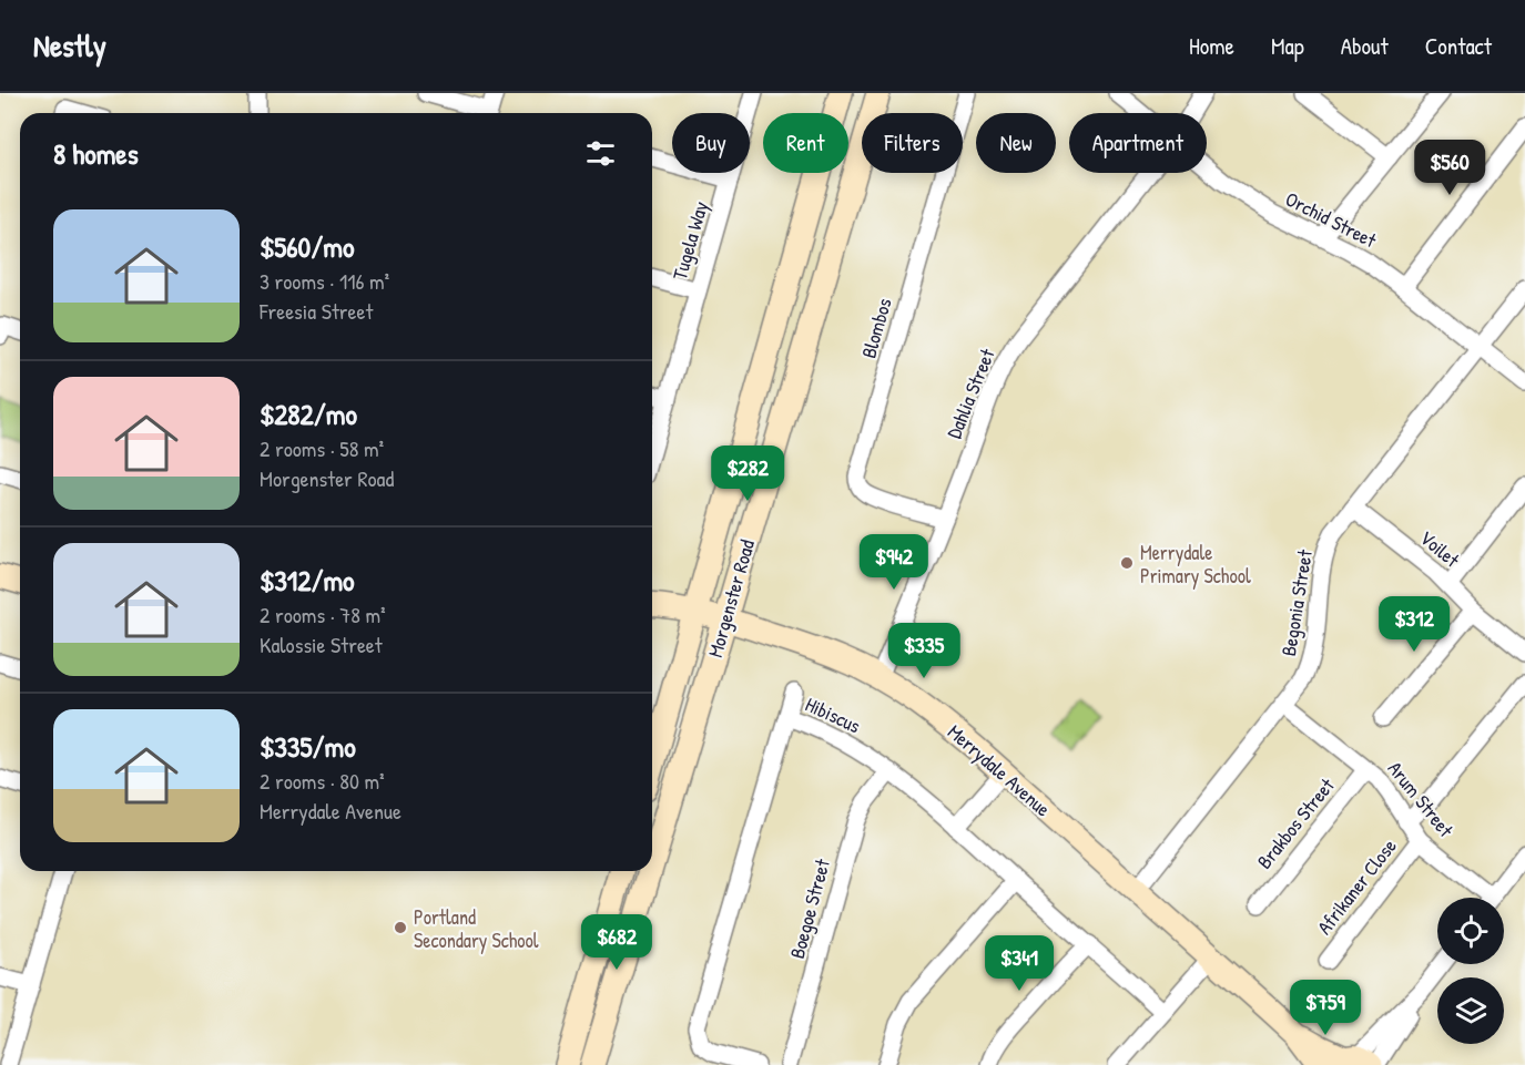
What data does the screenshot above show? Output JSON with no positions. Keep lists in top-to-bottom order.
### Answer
{
  "streets": {
    "main road": ["Morgenster Road", "Merrydale Avenue"],
    "street": [
      "Orchid Street",
      "Tugela Way",
      "Blombos",
      "Dahlia Street",
      "Voilet",
      "Begonia Street",
      "Hibiscus",
      "Arum Street",
      "Brakbos Street",
      "Afrikaner Close",
      "Boegoe Street"
    ]
  },
  "crossings": [
    ["Orchid Street", "Begonia Street"],
    ["Blombos", "Dahlia Street"],
    ["Dahlia Street", "Merrydale Avenue"],
    ["Voilet", "Begonia Street"],
    ["Morgenster Road", "Merrydale Avenue"],
    ["Begonia Street", "Merrydale Avenue"],
    ["Begonia Street", "Arum Street"],
    ["Hibiscus", "Boegoe Street"],
    ["Arum Street", "Brakbos Street"],
    ["Arum Street", "Afrikaner Close"]
  ],
  "places": ["Merrydale Primary School", "Portland Secondary School"],
  "page": {
    "header": "Nestly",
    "nav": [
      "Home",
      "Map",
      "About",
      "Contact"
    ],
    "chip": [
      "Buy",
      "Rent",
      "Filters",
      "New",
      "Apartment"
    ],
    "heading": "8 homes",
    "price": [
      "$560",
      "$282",
      "$942",
      "$312",
      "$335",
      "$682",
      "$341",
      "$759"
    ],
    "list": [
      {
        "name": "$560/mo",
        "note": "3 rooms · 116 m² · Freesia Street"
      },
      {
        "name": "$282/mo",
        "note": "2 rooms · 58 m² · Morgenster Road"
      },
      {
        "name": "$312/mo",
        "note": "2 rooms · 78 m² · Kalossie Street"
      },
      {
        "name": "$335/mo",
        "note": "2 rooms · 80 m² · Merrydale Avenue"
      }
    ]
  }
}
